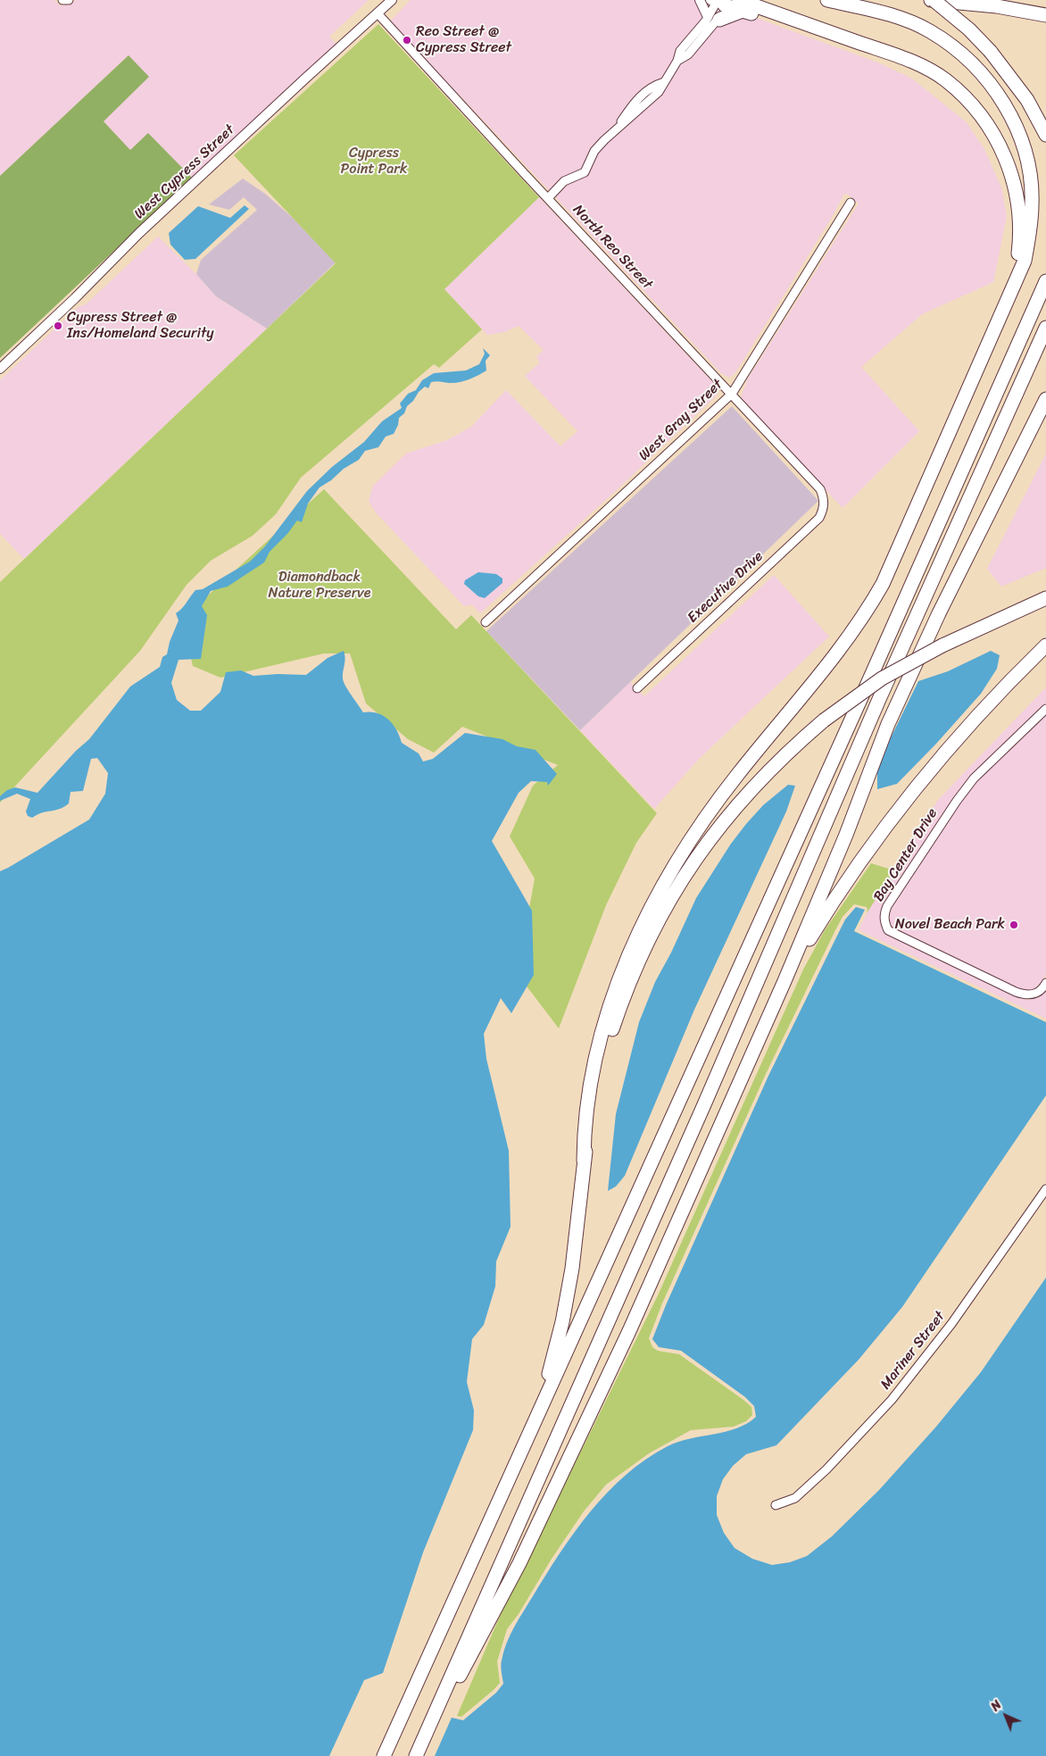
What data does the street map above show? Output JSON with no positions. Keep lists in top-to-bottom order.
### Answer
{
  "streets": {
    "street": [
      "West Cypress Street",
      "North Reo Street",
      "West Gray Street",
      "Executive Drive",
      "Bay Center Drive",
      "Mariner Street"
    ]
  },
  "crossings": [
    ["West Cypress Street", "North Reo Street"],
    ["North Reo Street", "West Gray Street"],
    ["North Reo Street", "Executive Drive"]
  ],
  "parks": ["Cypress Point Park", "Diamondback Nature Preserve"],
  "places": ["Reo Street @ Cypress Street", "Cypress Street @ Ins/Homeland Security", "Novel Beach Park"],
  "north": "top left"
}
